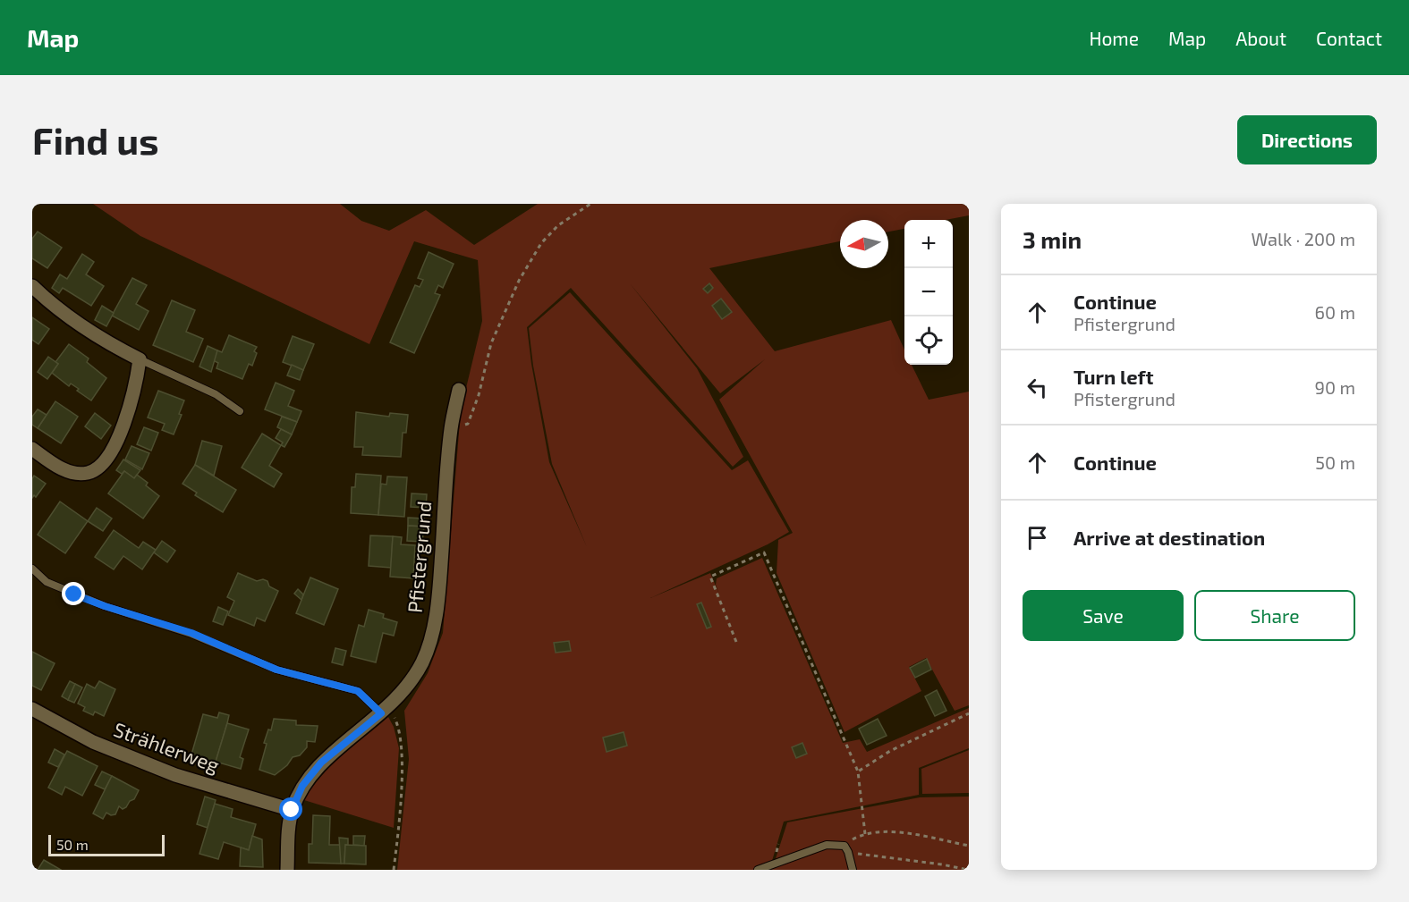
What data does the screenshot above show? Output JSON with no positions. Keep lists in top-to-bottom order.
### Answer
{
  "streets": {
    "street": ["Pfistergrund", "Strählerweg"]
  },
  "crossings": [
    ["Pfistergrund", "Strählerweg"]
  ],
  "scale_bar": "50 m",
  "north": "left",
  "page": {
    "header": "Map",
    "nav": [
      "Home",
      "Map",
      "About",
      "Contact"
    ],
    "buttons": [
      "Directions",
      ["Save", "Share"]
    ],
    "title": "Find us",
    "heading": ["3 min", "Walk · 200 m"],
    "map_buttons": ["+", "−"],
    "list": [
      ["Continue", "Pfistergrund", "60 m"],
      ["Turn left", "Pfistergrund", "90 m"],
      ["Continue", "50 m"],
      "Arrive at destination"
    ],
    "scale": "50 m"
  }
}
